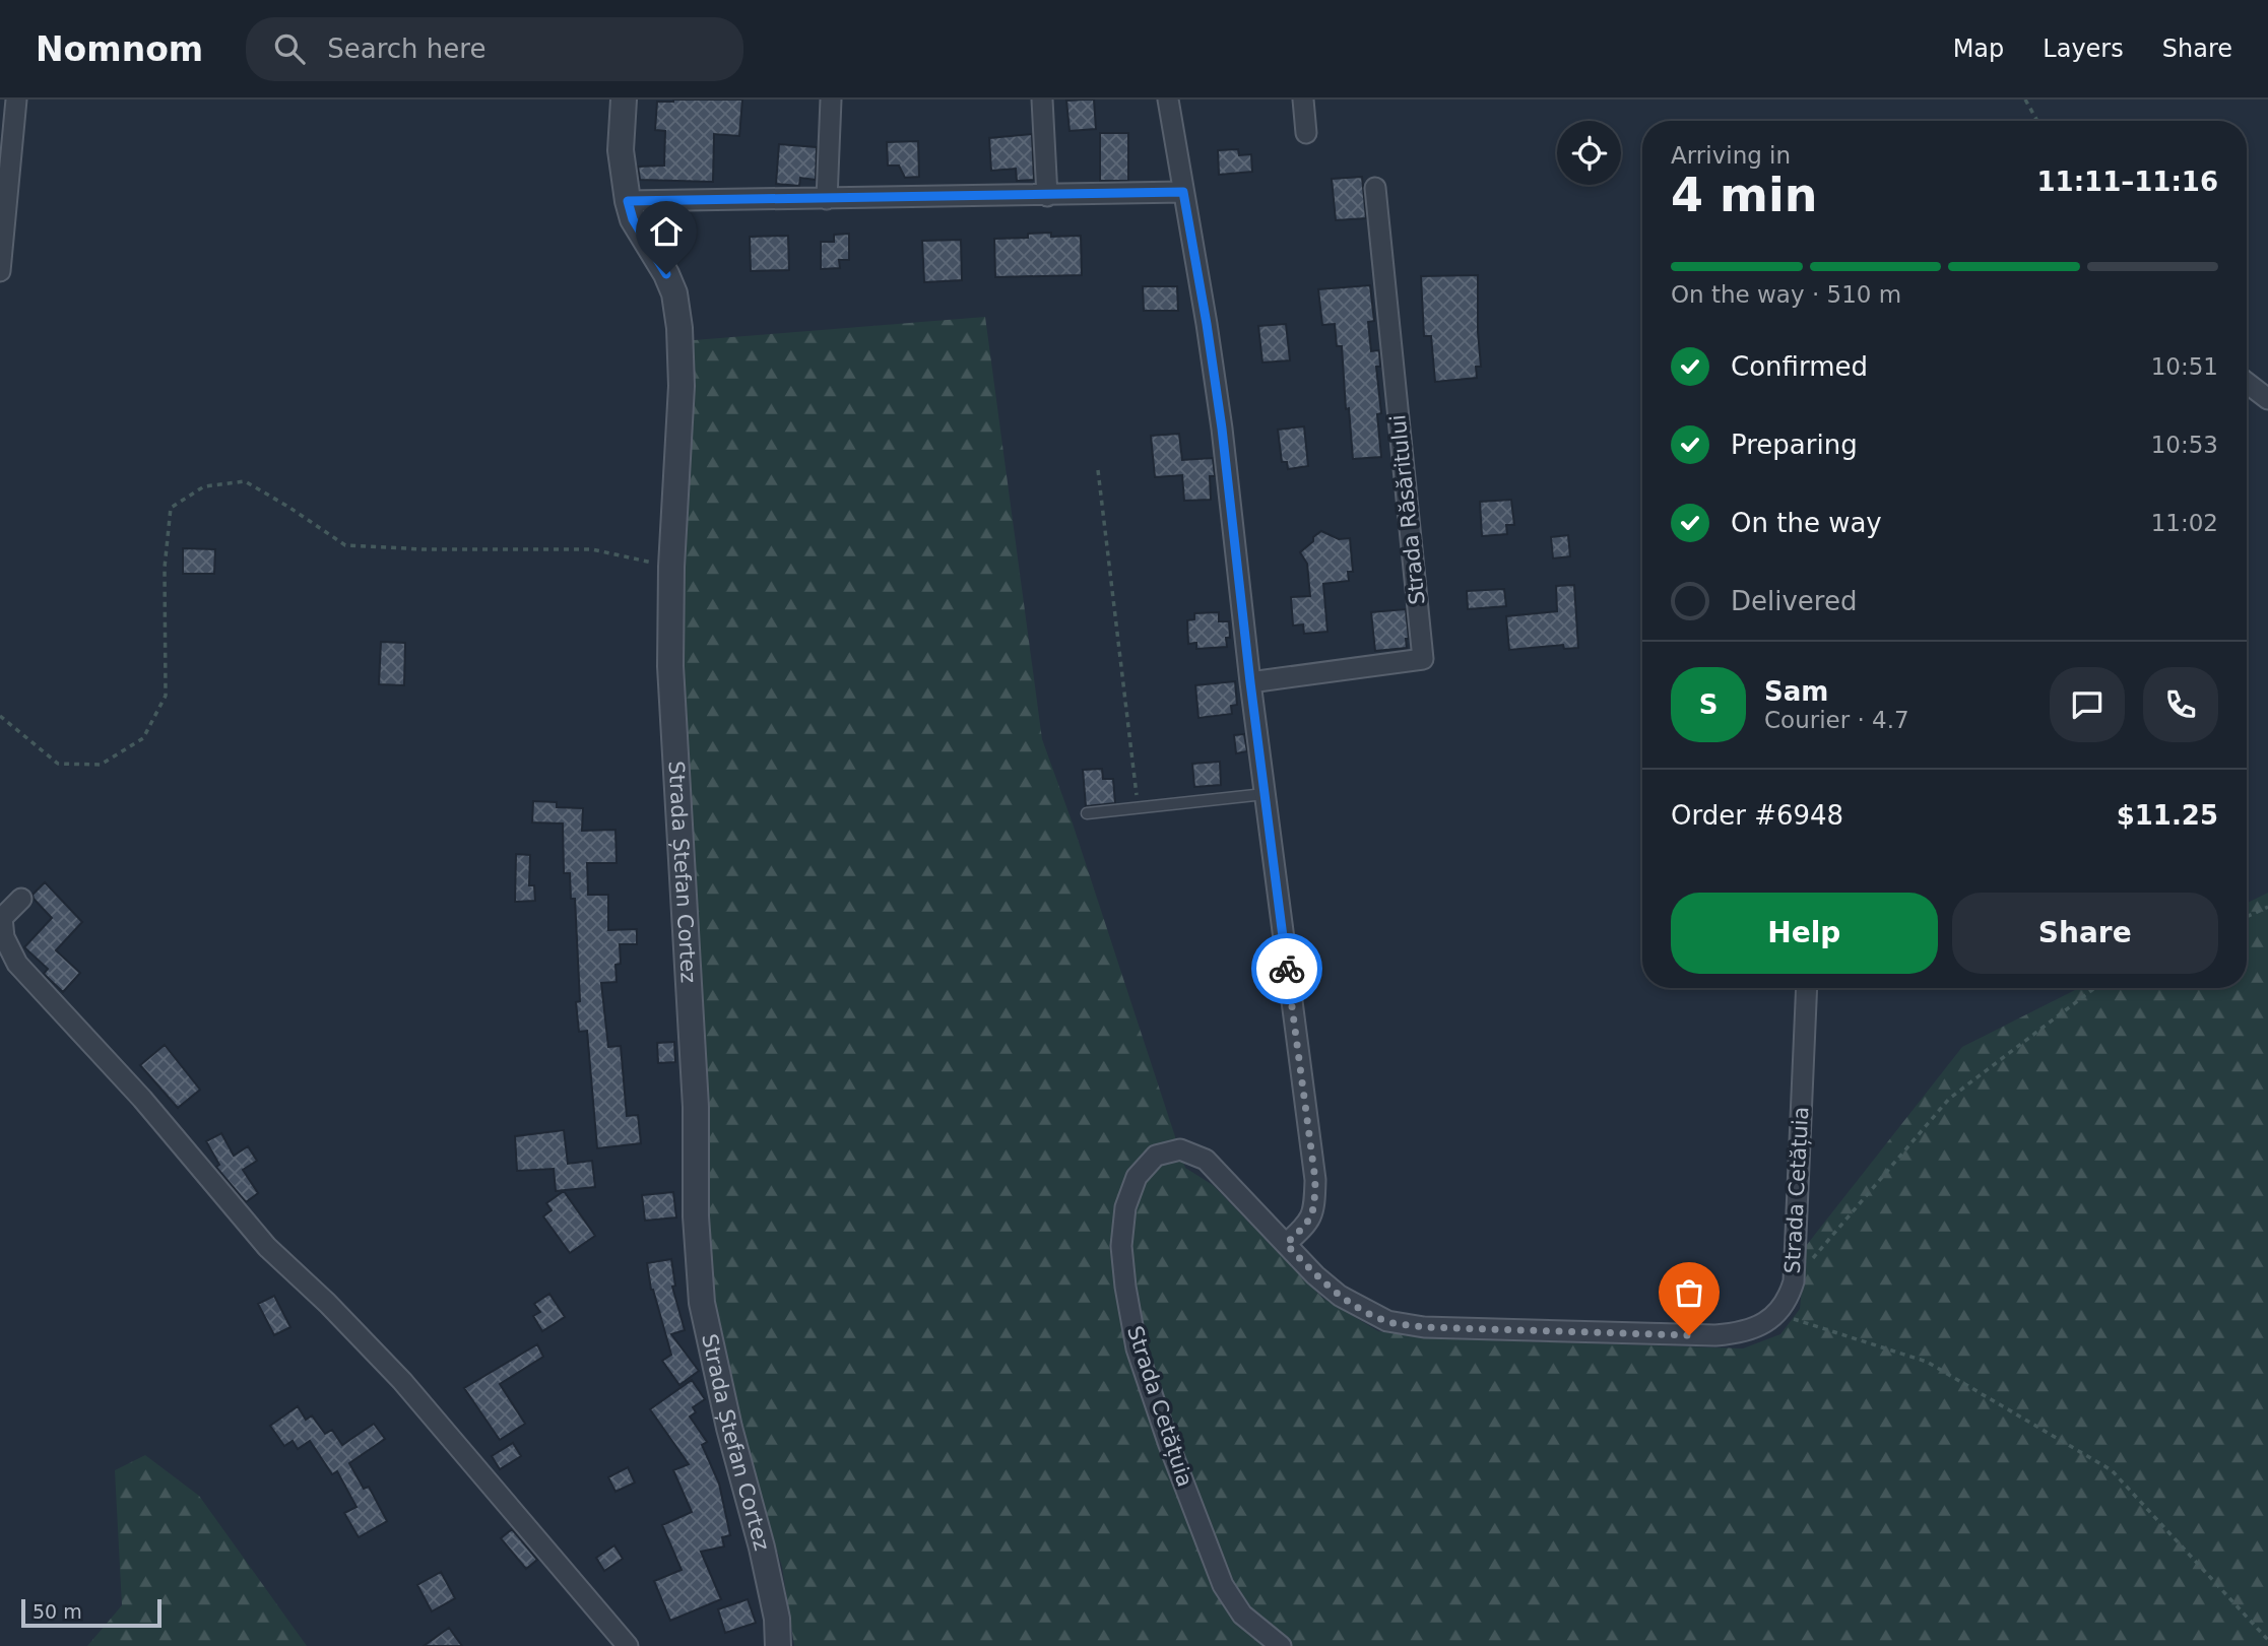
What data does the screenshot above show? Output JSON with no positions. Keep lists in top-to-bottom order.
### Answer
{
  "streets": {
    "street": ["Strada Răsăritului", "Strada Ștefan Cortez", "Strada Cetățuia"]
  },
  "scale_bar": "50 m",
  "page": {
    "header": "Nomnom",
    "search": "Search here",
    "nav": ["Map", "Layers", "Share"],
    "heading": ["4 min", "Arriving in", "11:11–11:16"],
    "panel": [
      "Sam",
      "Courier · 4.7",
      "Order #6948",
      "$11.25"
    ],
    "bar": "On the way · 510 m",
    "list": [
      ["Confirmed", "10:51"],
      ["Preparing", "10:53"],
      ["On the way", "11:02"],
      "Delivered"
    ],
    "round": "S",
    "buttons": ["Help", "Share"],
    "scale": "50 m"
  }
}
